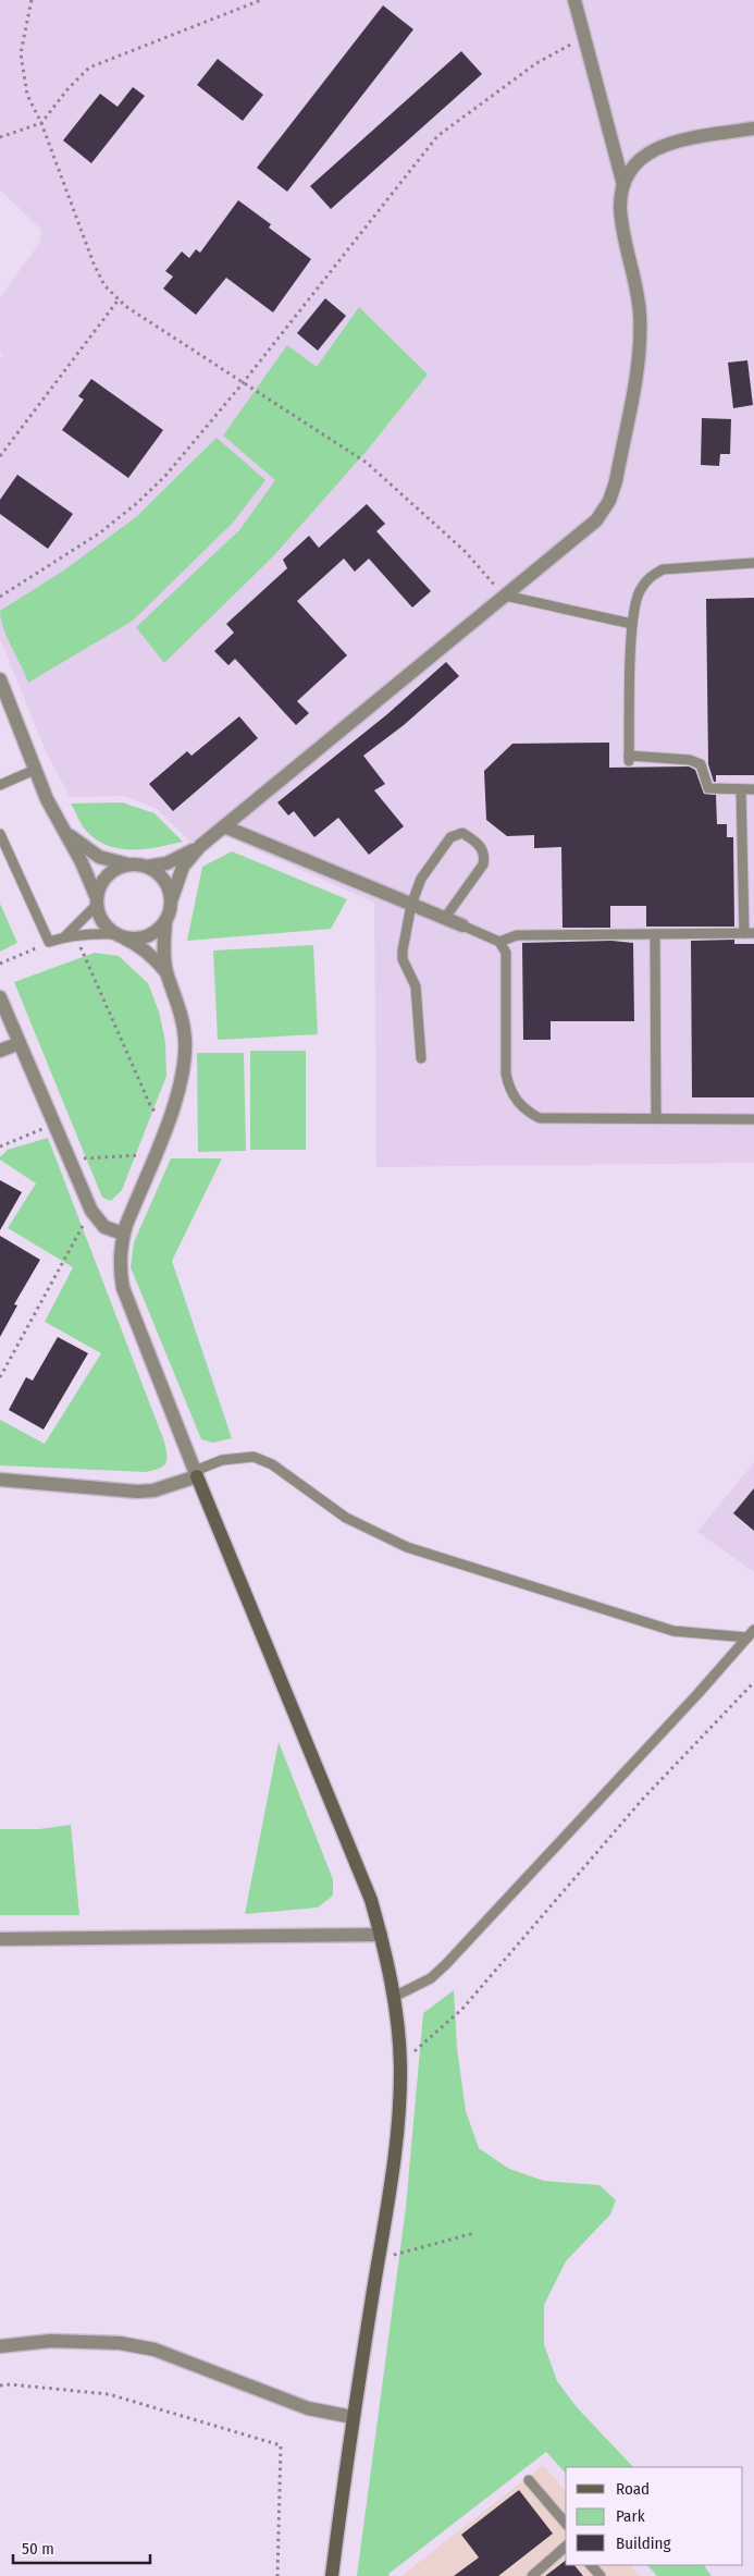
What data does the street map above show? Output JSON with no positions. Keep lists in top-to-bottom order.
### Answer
{
  "legend": ["Road", "Park", "Building"],
  "scale_bar": "50 m"
}
